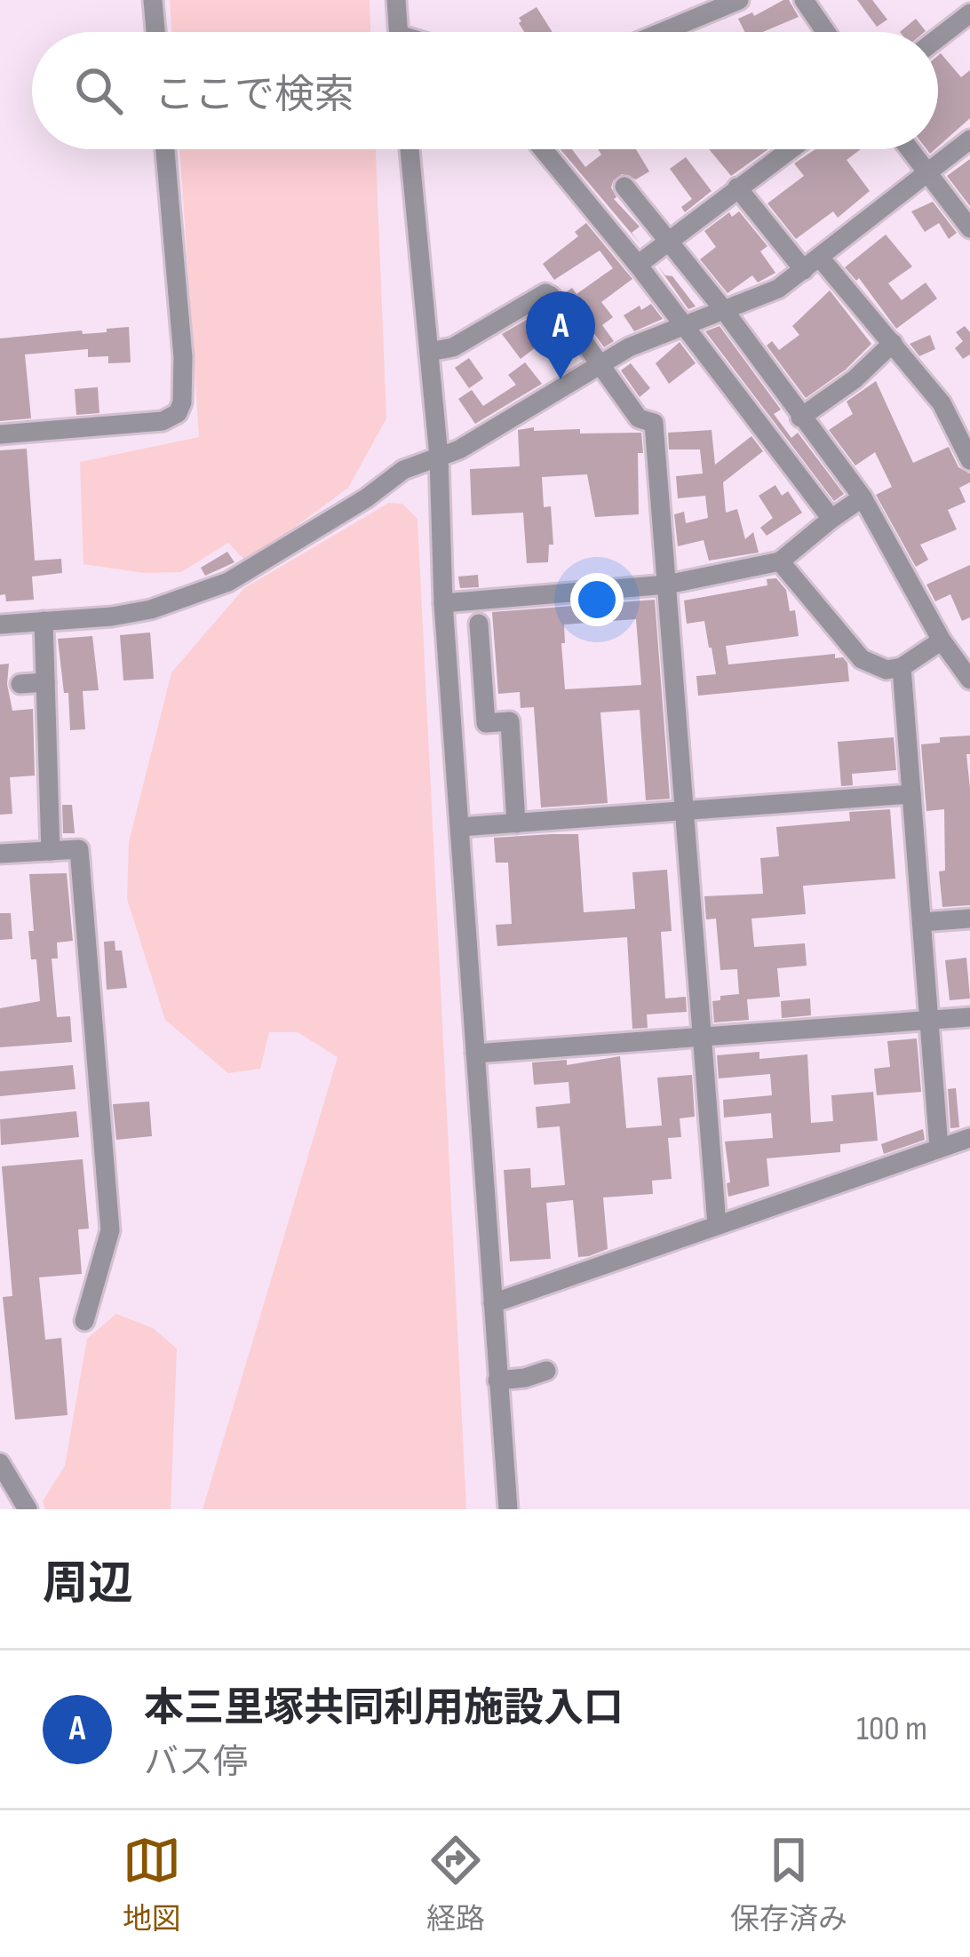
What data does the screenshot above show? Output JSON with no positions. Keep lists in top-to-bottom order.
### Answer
{
  "page": {
    "search": "ここで検索",
    "pins": "A",
    "heading": "周辺",
    "list": [
      {
        "mark": "A",
        "name": "本三里塚共同利用施設入口",
        "note": "バス停",
        "value": "100 m"
      }
    ],
    "nav": ["地図", "経路", "保存済み"]
  }
}
